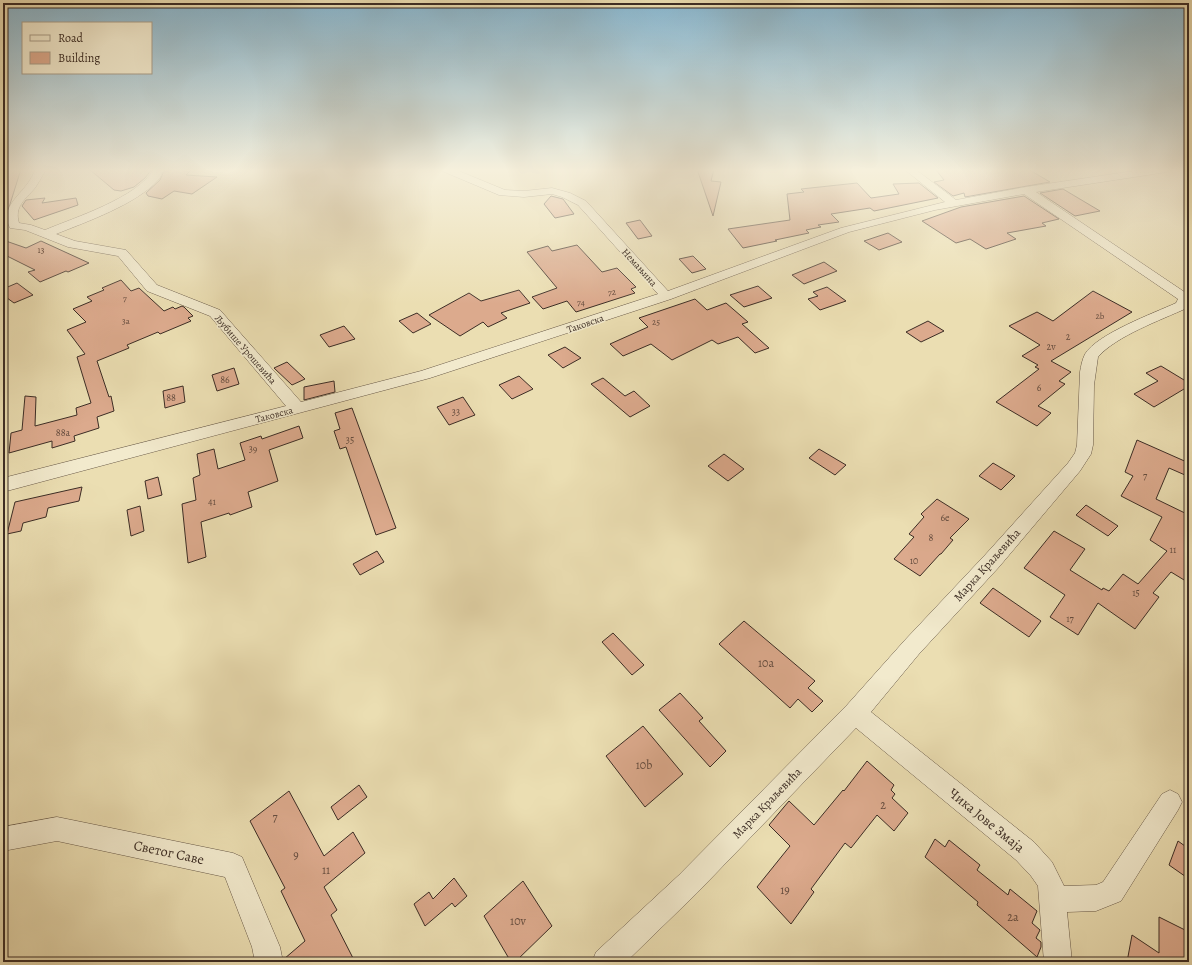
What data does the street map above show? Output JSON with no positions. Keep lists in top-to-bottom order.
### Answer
{
  "streets": {
    "street": [
      "Немањина",
      "Таковска",
      "Љубише Урошевића",
      "Марка Краљевића",
      "Чика Јове Змаја",
      "Светог Саве"
    ]
  },
  "crossings": [
    ["Немањина", "Таковска"],
    ["Таковска", "Љубише Урошевића"],
    ["Марка Краљевића", "Чика Јове Змаја"]
  ],
  "house_numbers": [
    "13",
    "72",
    "7",
    "74",
    "2b",
    "3a",
    "25",
    "2",
    "2v",
    "86",
    "6",
    "88",
    "33",
    "88a",
    "35",
    "39",
    "7",
    "41",
    "6e",
    "8",
    "11",
    "10",
    "15",
    "17",
    "10a",
    "10b",
    "2",
    "7",
    "9",
    "11",
    "19",
    "2a",
    "10v"
  ],
  "legend": ["Road", "Building"]
}
